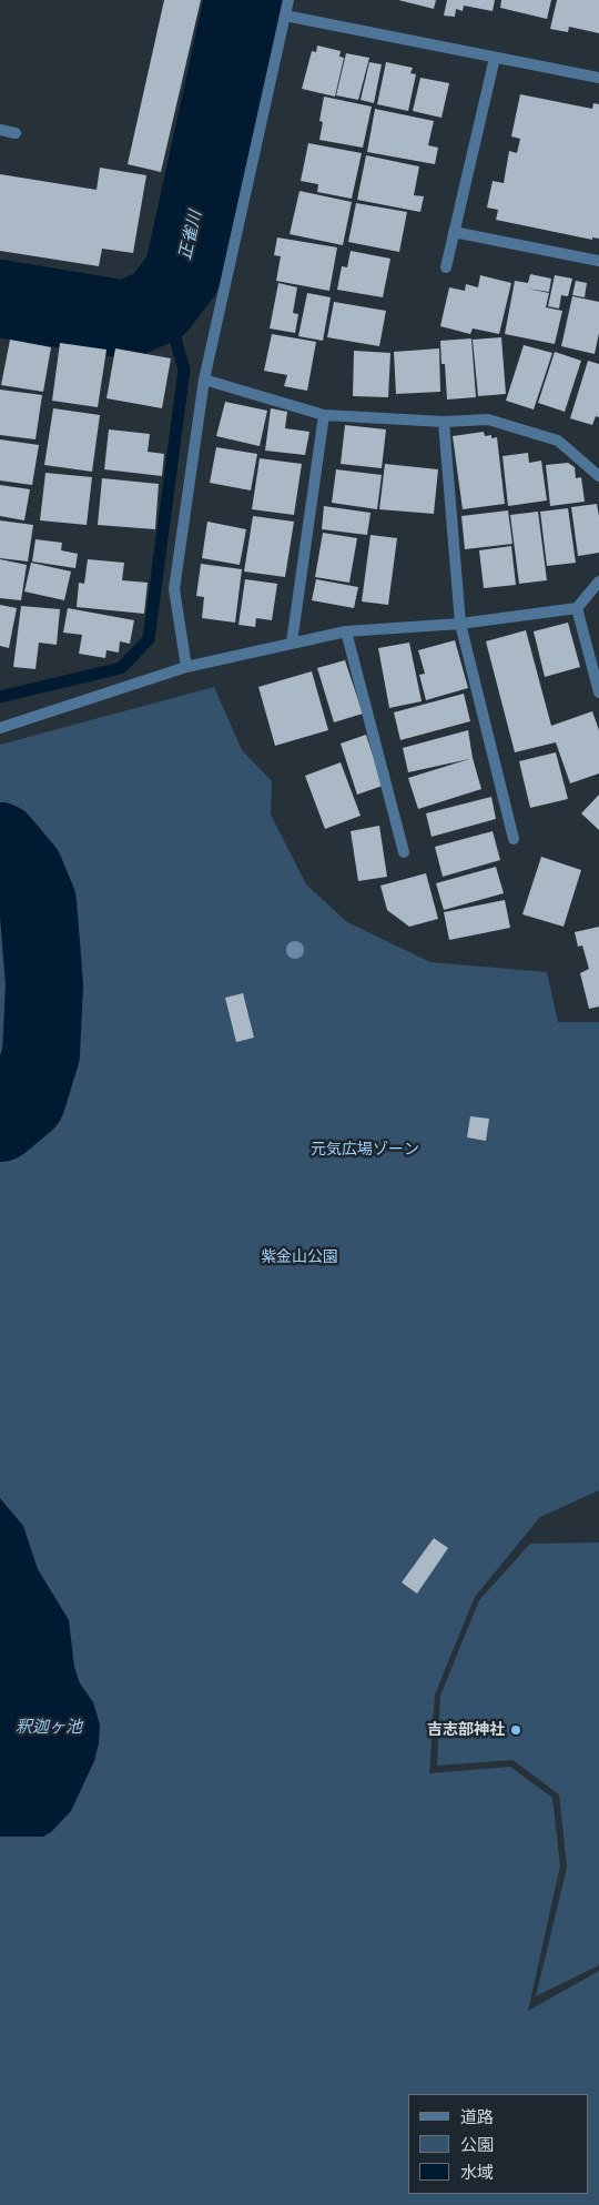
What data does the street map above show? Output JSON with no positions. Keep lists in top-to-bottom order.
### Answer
{
  "water": ["正雀川", "釈迦ヶ池"],
  "parks": ["元気広場ゾーン", "紫金山公園"],
  "places": ["吉志部神社"],
  "legend": ["道路", "公園", "水域"]
}
